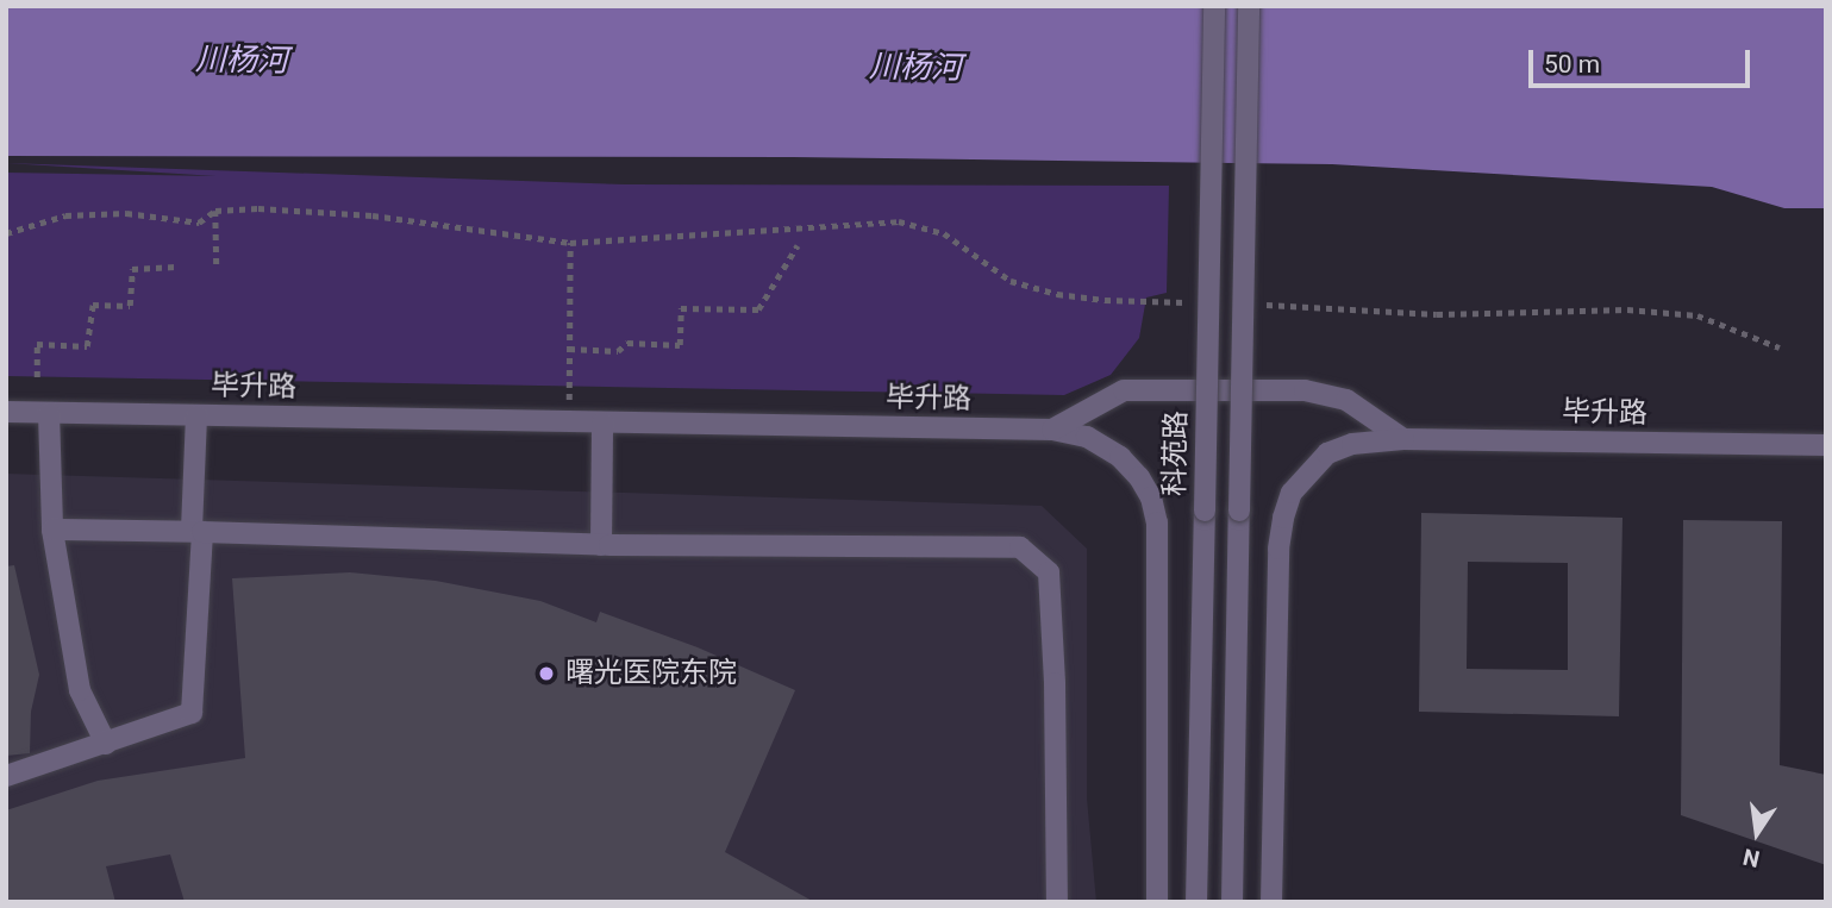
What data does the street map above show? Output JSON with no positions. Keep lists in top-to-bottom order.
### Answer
{
  "streets": {
    "street": ["毕升路", "科苑路"]
  },
  "water": ["川杨河"],
  "places": ["曙光医院东院"],
  "scale_bar": "50 m",
  "north": "bottom"
}
